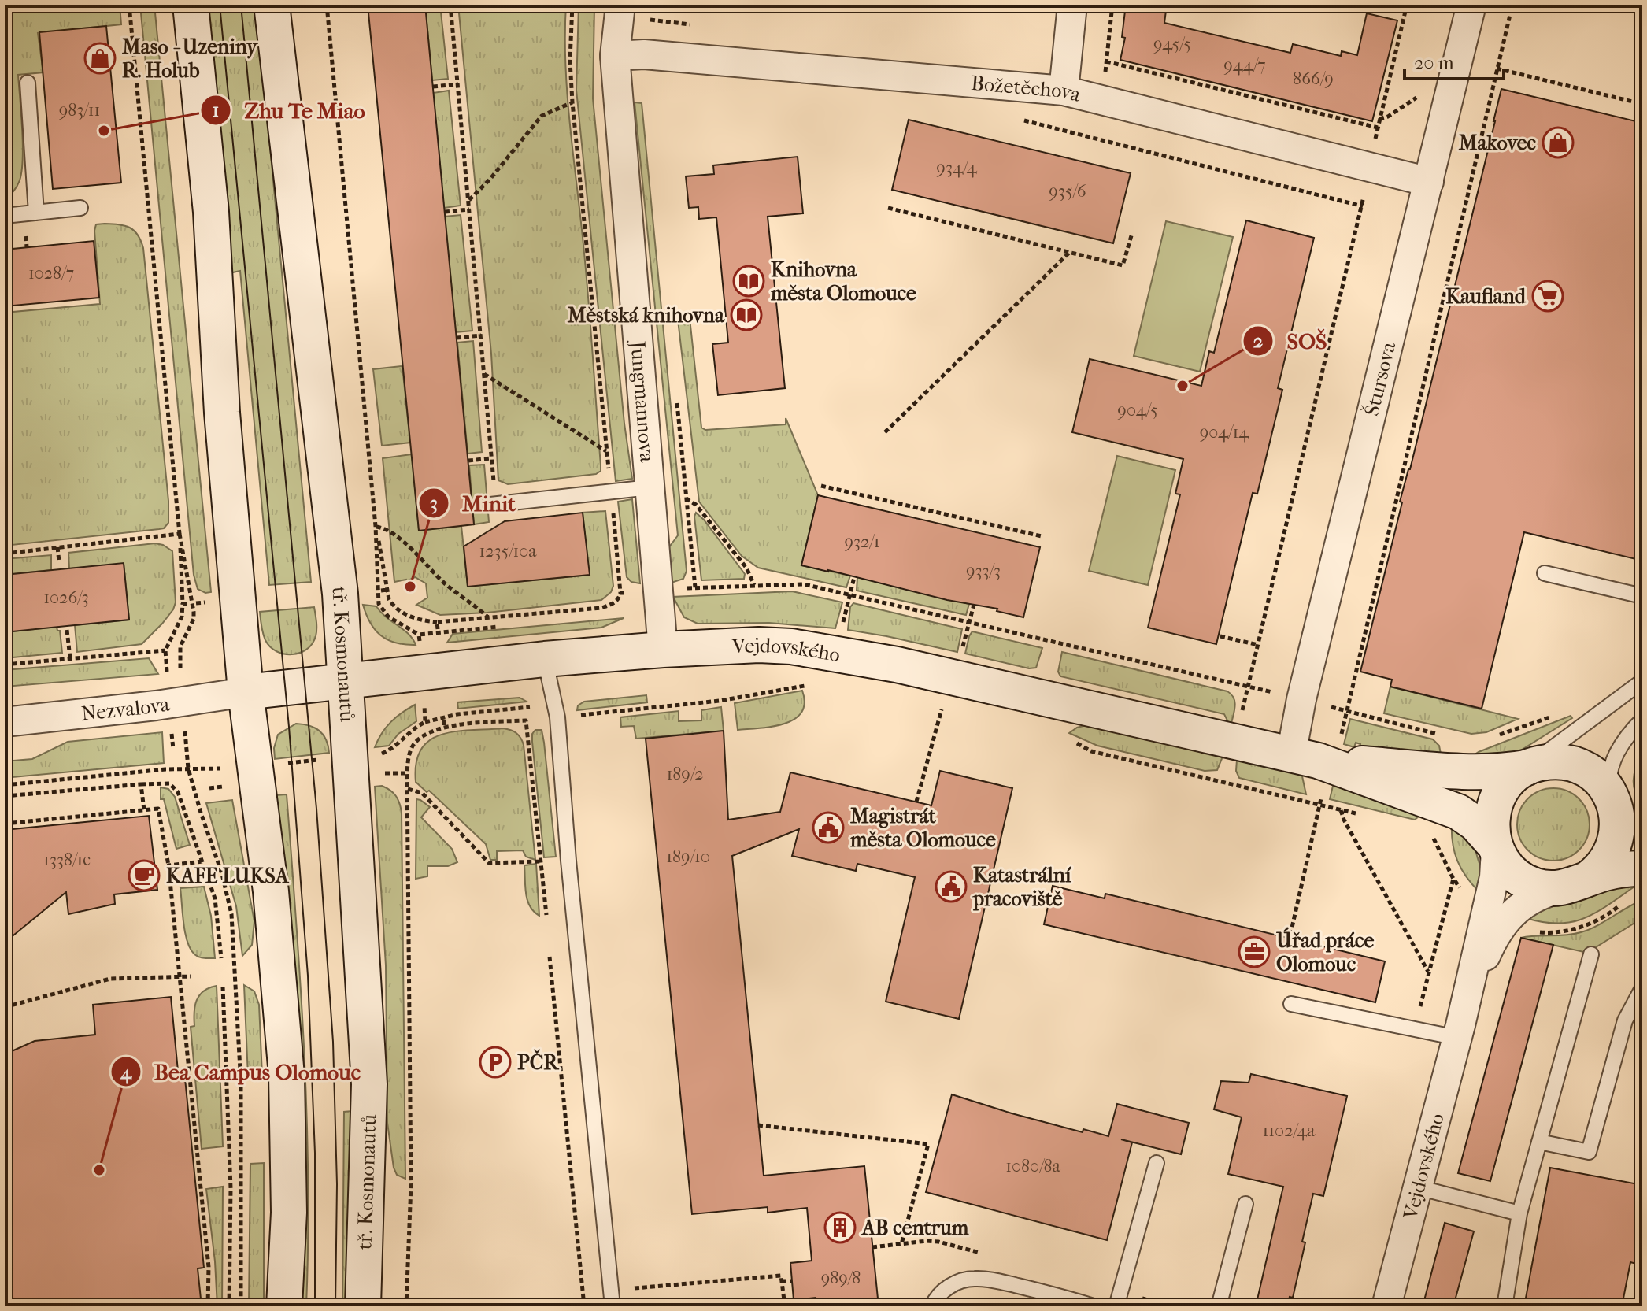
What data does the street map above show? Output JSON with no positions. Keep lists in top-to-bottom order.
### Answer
{
  "streets": {
    "street": [
      "Božetěchova",
      "Štursova",
      "Jungmannova",
      "Vejdovského",
      "tř. Kosmonautů",
      "Nezvalova"
    ]
  },
  "crossings": [
    ["Božetěchova", "Štursova"],
    ["Božetěchova", "Jungmannova"],
    ["Štursova", "Vejdovského"],
    ["Jungmannova", "Vejdovského"],
    ["Vejdovského", "tř. Kosmonautů"],
    ["Vejdovského", "Nezvalova"]
  ],
  "places": {
    "shop": ["Maso - Uzeniny R. Holub", "Makovec"],
    "other": [
      "Zhu Te Miao",
      "SOŠ",
      "Minit",
      "Bea Campus Olomouc"
    ],
    "library": ["Knihovna města Olomouce", "Městská knihovna"],
    "supermarket": ["Kaufland"],
    "public building": ["Magistrát města Olomouce", "Katastrální pracoviště"],
    "cafe": ["KAFE LUKSA"],
    "office": ["Úřad práce Olomouc"],
    "parking": ["PČR"],
    "building": ["AB centrum"]
  },
  "house_numbers": [
    "945/5",
    "944/7",
    "866/9",
    "983/11",
    "934/4",
    "935/6",
    "1028/7",
    "904/5",
    "904/14",
    "932/1",
    "1235/10a",
    "933/3",
    "1026/3",
    "189/2",
    "189/10",
    "1338/1c",
    "1102/4a",
    "1080/8a",
    "989/8"
  ],
  "scale_bar": "20 m"
}
